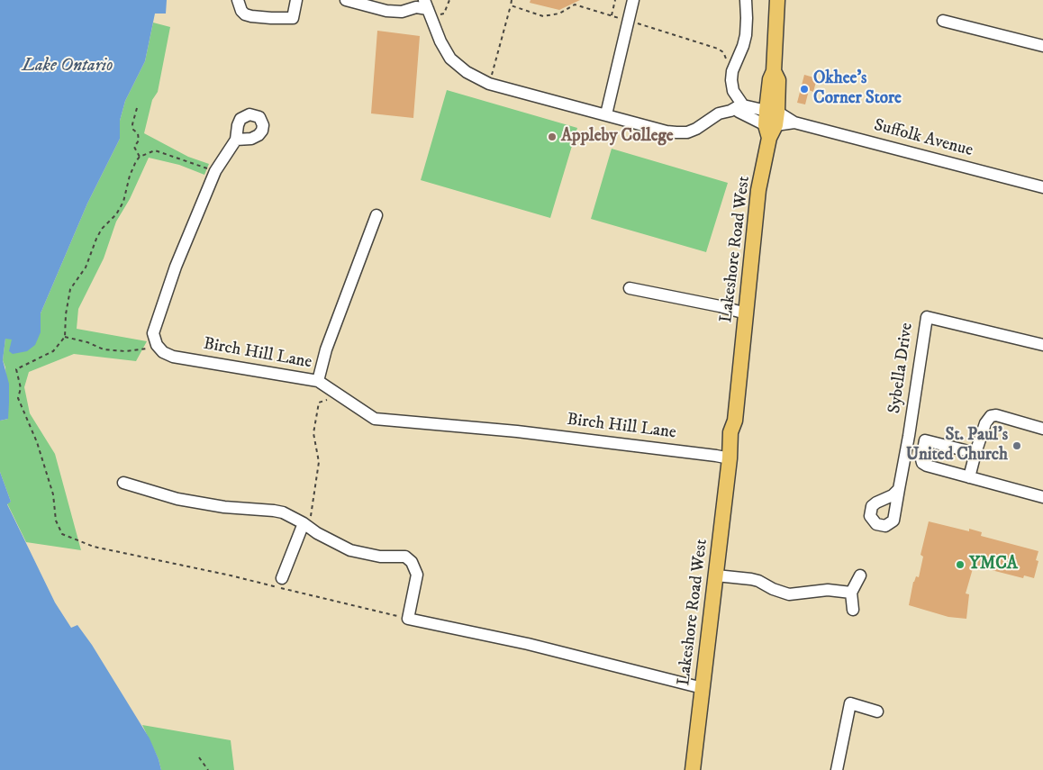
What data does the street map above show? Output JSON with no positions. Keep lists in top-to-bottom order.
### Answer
{
  "streets": {
    "main road": ["Lakeshore Road West"],
    "street": ["Suffolk Avenue", "Birch Hill Lane", "Sybella Drive"]
  },
  "crossings": [
    ["Suffolk Avenue", "Lakeshore Road West"],
    ["Lakeshore Road West", "Birch Hill Lane"]
  ],
  "water": ["Lake Ontario"],
  "places": [
    "Okhee's Corner Store",
    "Appleby College",
    "St. Paul's United Church",
    "YMCA"
  ]
}
